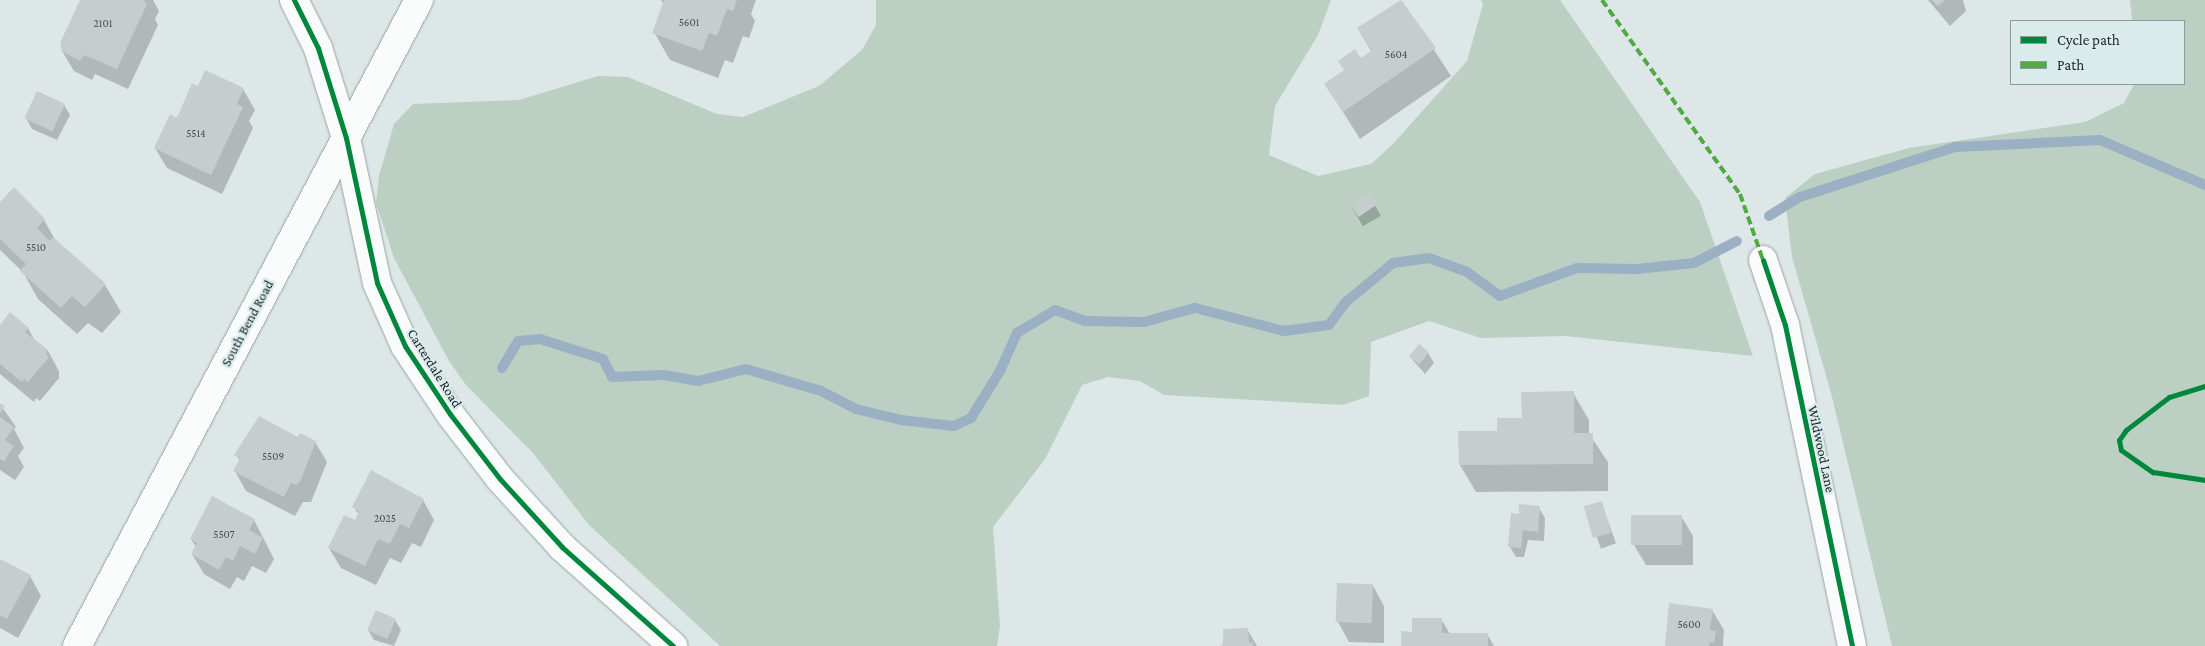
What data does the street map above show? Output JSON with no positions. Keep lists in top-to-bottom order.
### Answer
{
  "streets": {
    "street": ["South Bend Road", "Carterdale Road", "Wildwood Lane"]
  },
  "crossings": [
    ["South Bend Road", "Carterdale Road"]
  ],
  "house_numbers": [
    "5601",
    "2101",
    "5604",
    "5514",
    "5510",
    "5509",
    "2025",
    "5507",
    "5600"
  ],
  "legend": ["Cycle path", "Path"]
}
